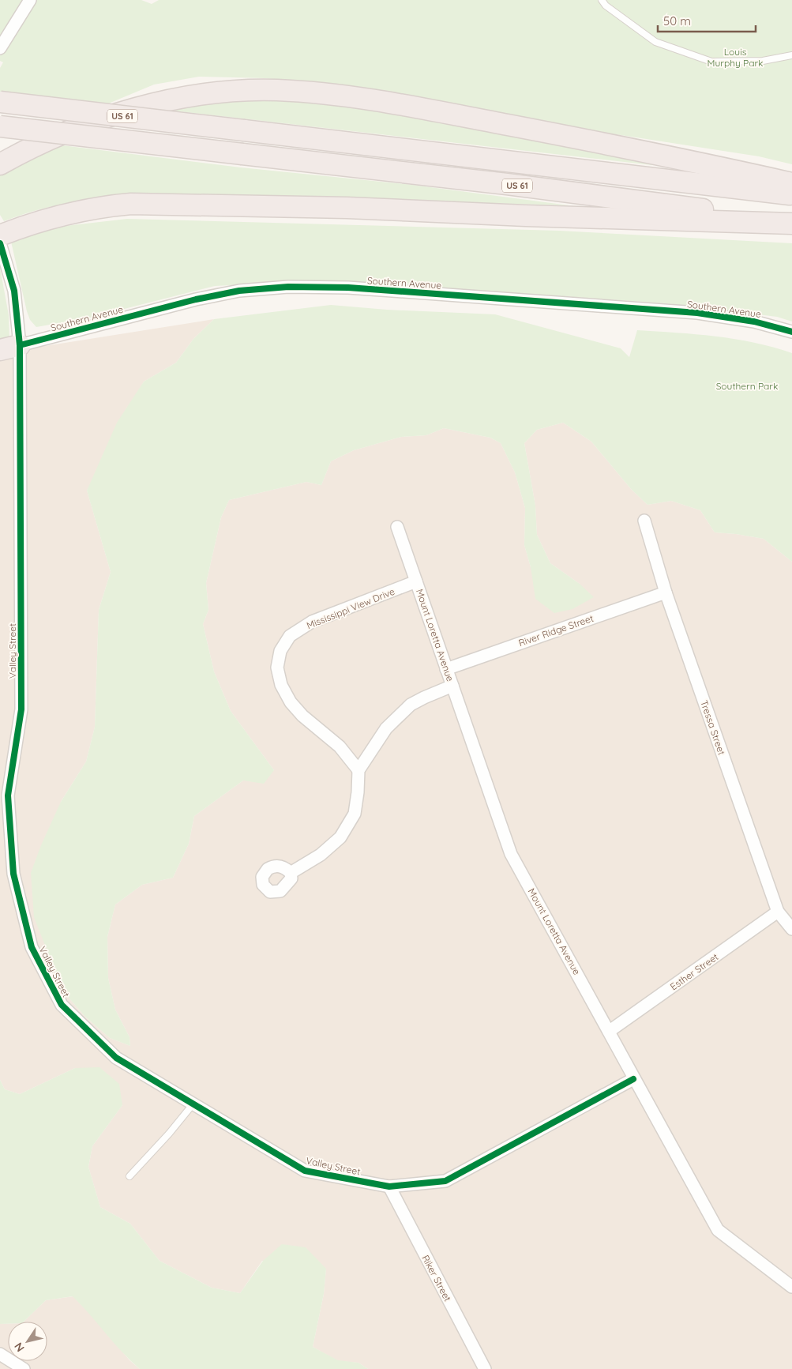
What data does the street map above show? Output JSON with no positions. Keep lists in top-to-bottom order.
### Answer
{
  "streets": {
    "highway": ["US 61"],
    "street": [
      "Southern Avenue",
      "Mississippi View Drive",
      "River Ridge Street",
      "Mount Loretta Avenue",
      "Valley Street",
      "Tressa Street",
      "Esther Street",
      "Riker Street"
    ]
  },
  "crossings": [
    ["Southern Avenue", "Valley Street"],
    ["Mississippi View Drive", "Mount Loretta Avenue"],
    ["River Ridge Street", "Mount Loretta Avenue"],
    ["River Ridge Street", "Tressa Street"],
    ["Mount Loretta Avenue", "Valley Street"],
    ["Mount Loretta Avenue", "Esther Street"],
    ["Valley Street", "Riker Street"],
    ["Tressa Street", "Esther Street"]
  ],
  "parks": ["Louis Murphy Park", "Southern Park"],
  "scale_bar": "50 m",
  "north": "bottom left"
}
